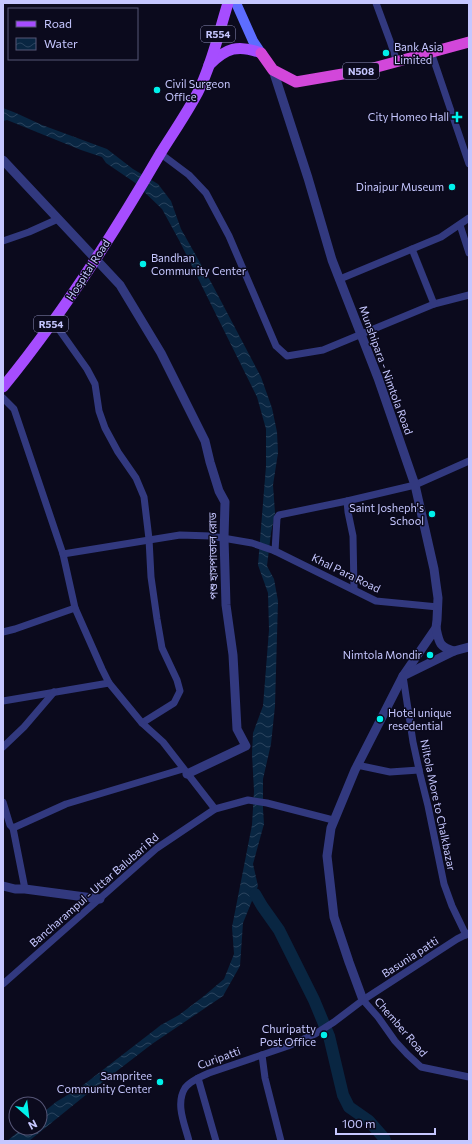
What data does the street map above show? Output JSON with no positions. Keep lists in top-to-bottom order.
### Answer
{
  "streets": {
    "highway": ["N508"],
    "main road": ["R554", "Hospital Road"],
    "street": [
      "Munshipara - Nimtola Road",
      "পশু হাসপাতাল রোড",
      "Khal Para Road",
      "Niltola More to Chalkbazar",
      "Bancharampul - Uttar Balubari Rd",
      "Basunia patti",
      "Chember Road",
      "Curipatti"
    ]
  },
  "crossings": [
    ["R554", "N508"],
    ["R554", "Hospital Road"],
    ["N508", "Munshipara - Nimtola Road"],
    ["Hospital Road", "পশু হাসপাতাল রোড"],
    ["Munshipara - Nimtola Road", "Khal Para Road"],
    ["Munshipara - Nimtola Road", "Niltola More to Chalkbazar"],
    ["Munshipara - Nimtola Road", "Bancharampul - Uttar Balubari Rd"],
    ["Munshipara - Nimtola Road", "Basunia patti"],
    ["Munshipara - Nimtola Road", "Chember Road"],
    ["পশু হাসপাতাল রোড", "Khal Para Road"],
    ["Niltola More to Chalkbazar", "Basunia patti"],
    ["Basunia patti", "Chember Road"],
    ["Basunia patti", "Curipatti"]
  ],
  "places": {
    "other": [
      "Bank Asia Limited",
      "Civil Surgeon Office",
      "Dinajpur Museum",
      "Bandhan Community Center",
      "Saint Josheph's School",
      "Nimtola Mondir",
      "Hotel unique resedential",
      "Churipatty Post Office",
      "Sampritee Community Center"
    ],
    "health": ["City Homeo Hall"]
  },
  "legend": ["Road", "Water"],
  "scale_bar": "100 m",
  "north": "bottom right"
}
